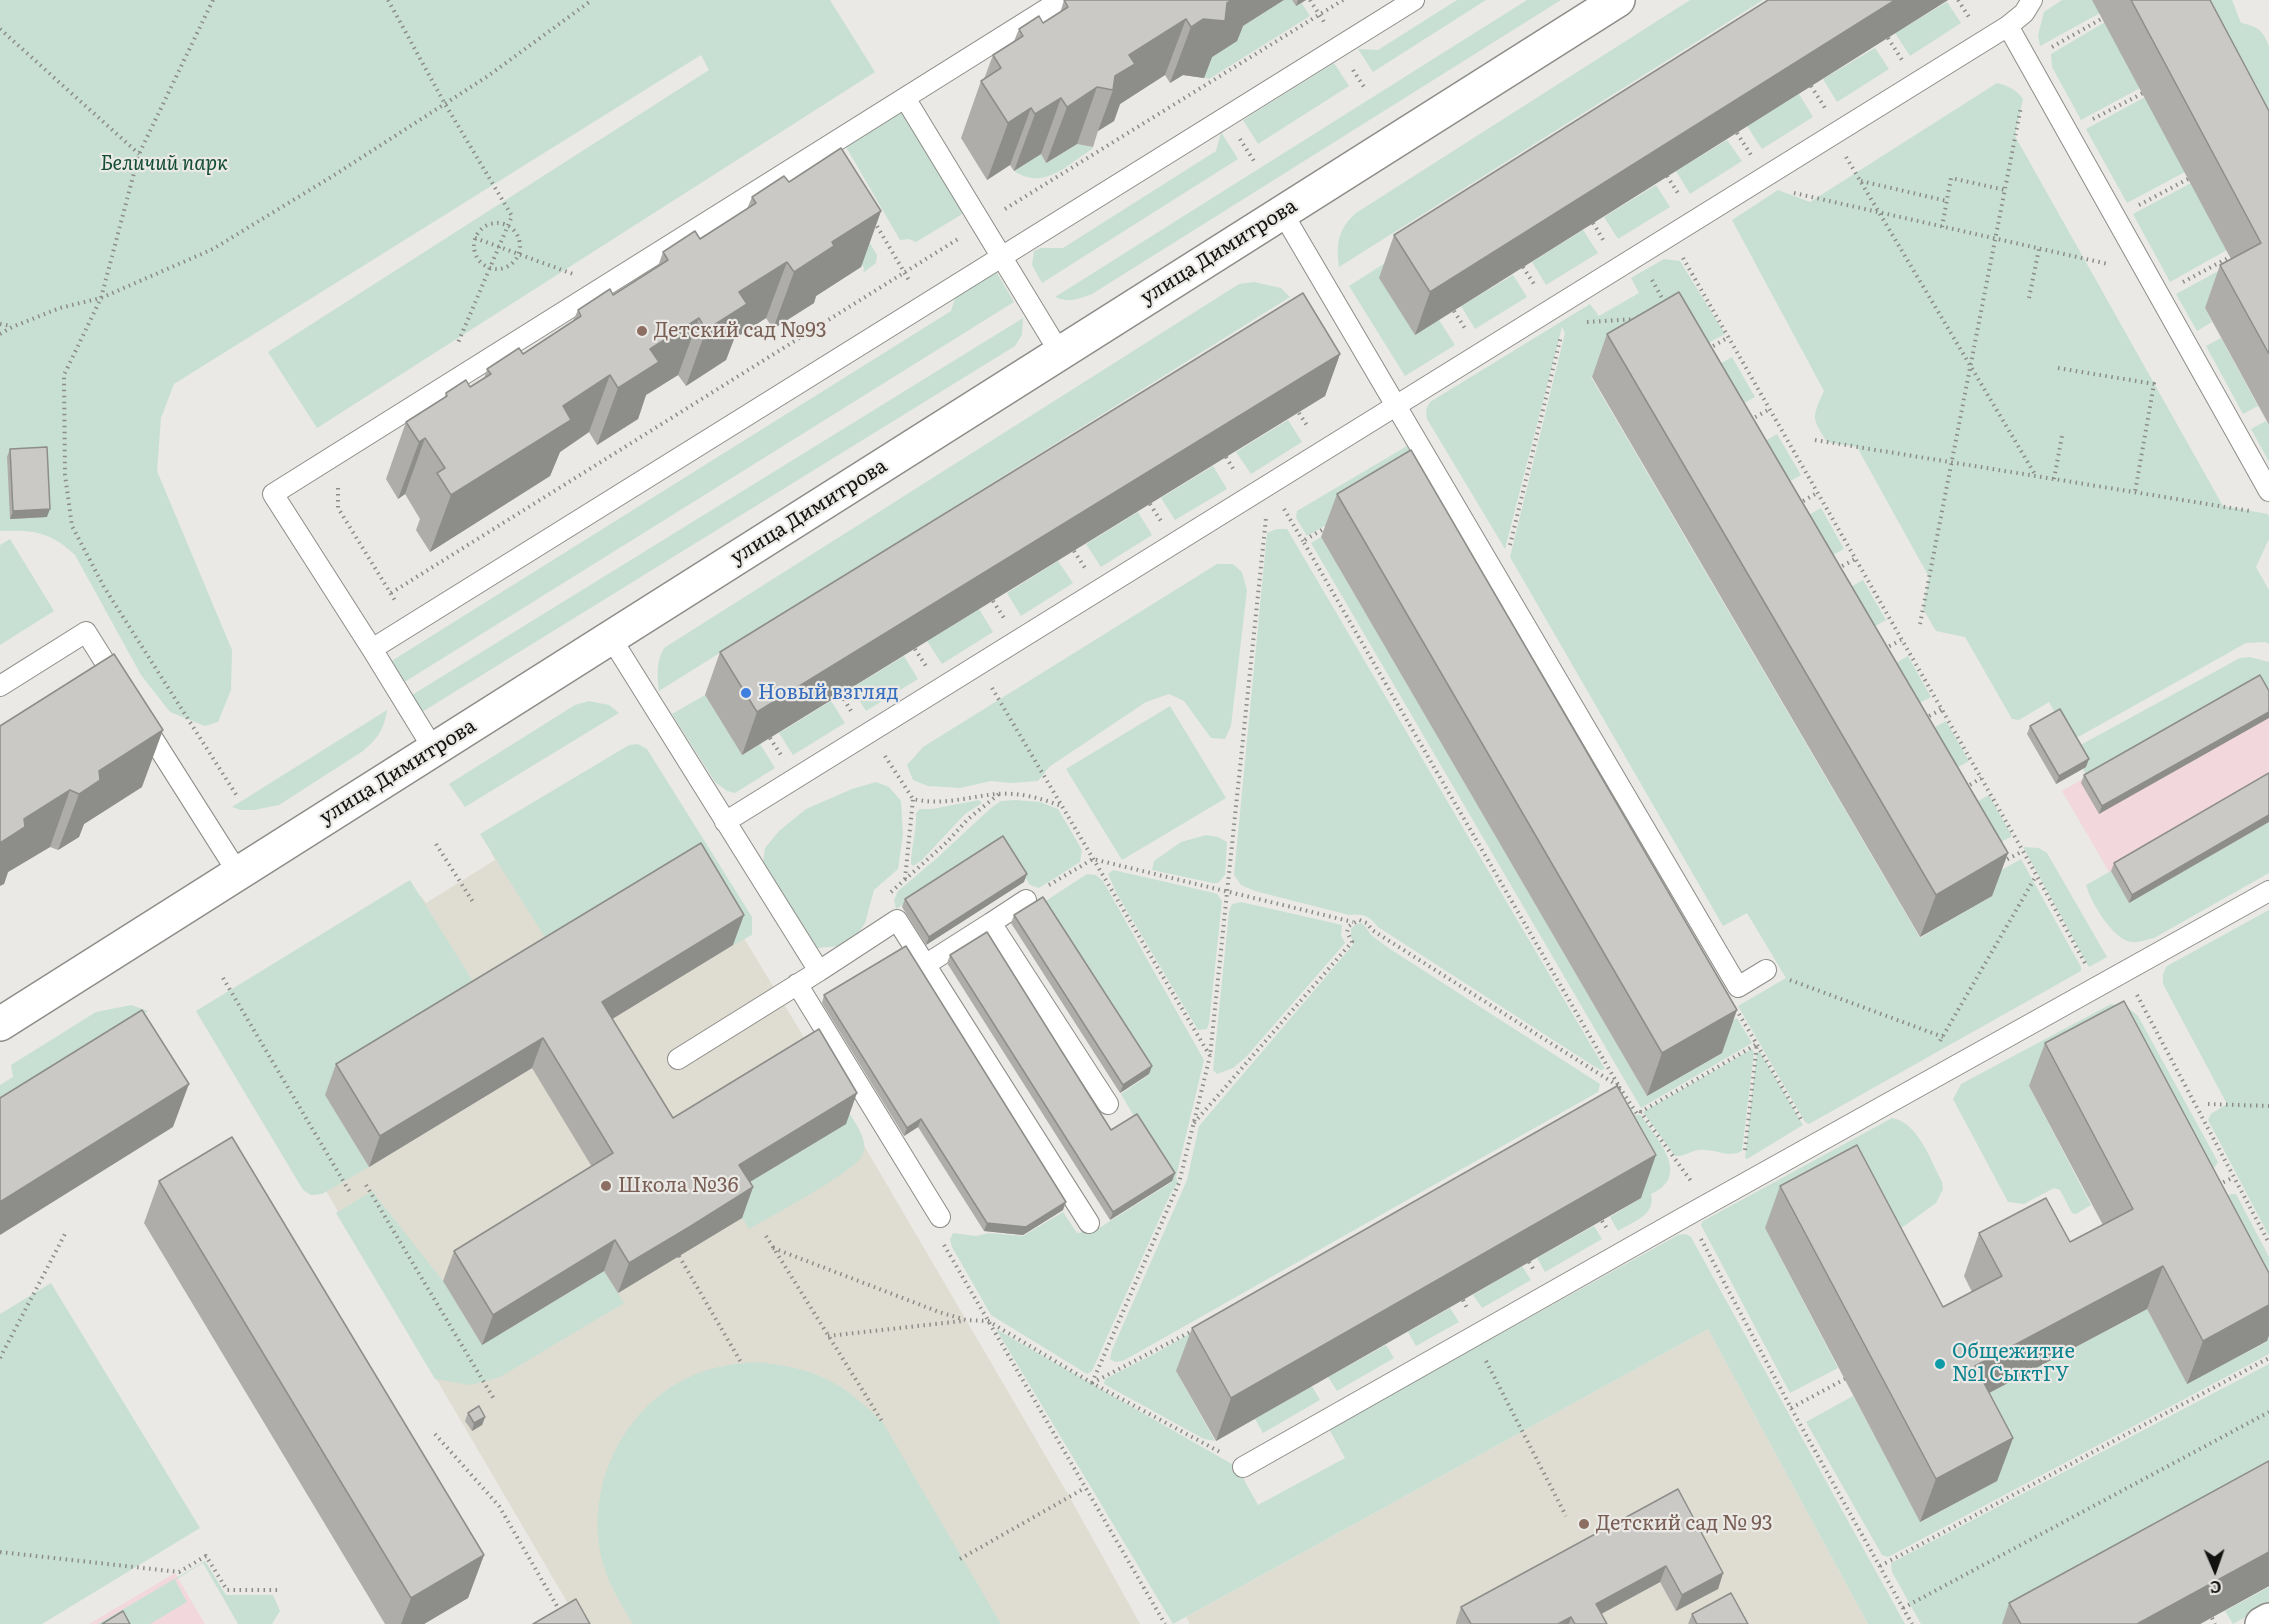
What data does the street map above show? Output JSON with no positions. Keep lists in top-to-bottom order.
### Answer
{
  "streets": {
    "street": ["улица Димитрова"]
  },
  "parks": ["Беличий парк"],
  "places": [
    "Детский сад №93",
    "Новый взгляд",
    "Школа №36",
    "Общежитие №1 СыктГУ",
    "Детский сад № 93"
  ],
  "north": "bottom"
}
